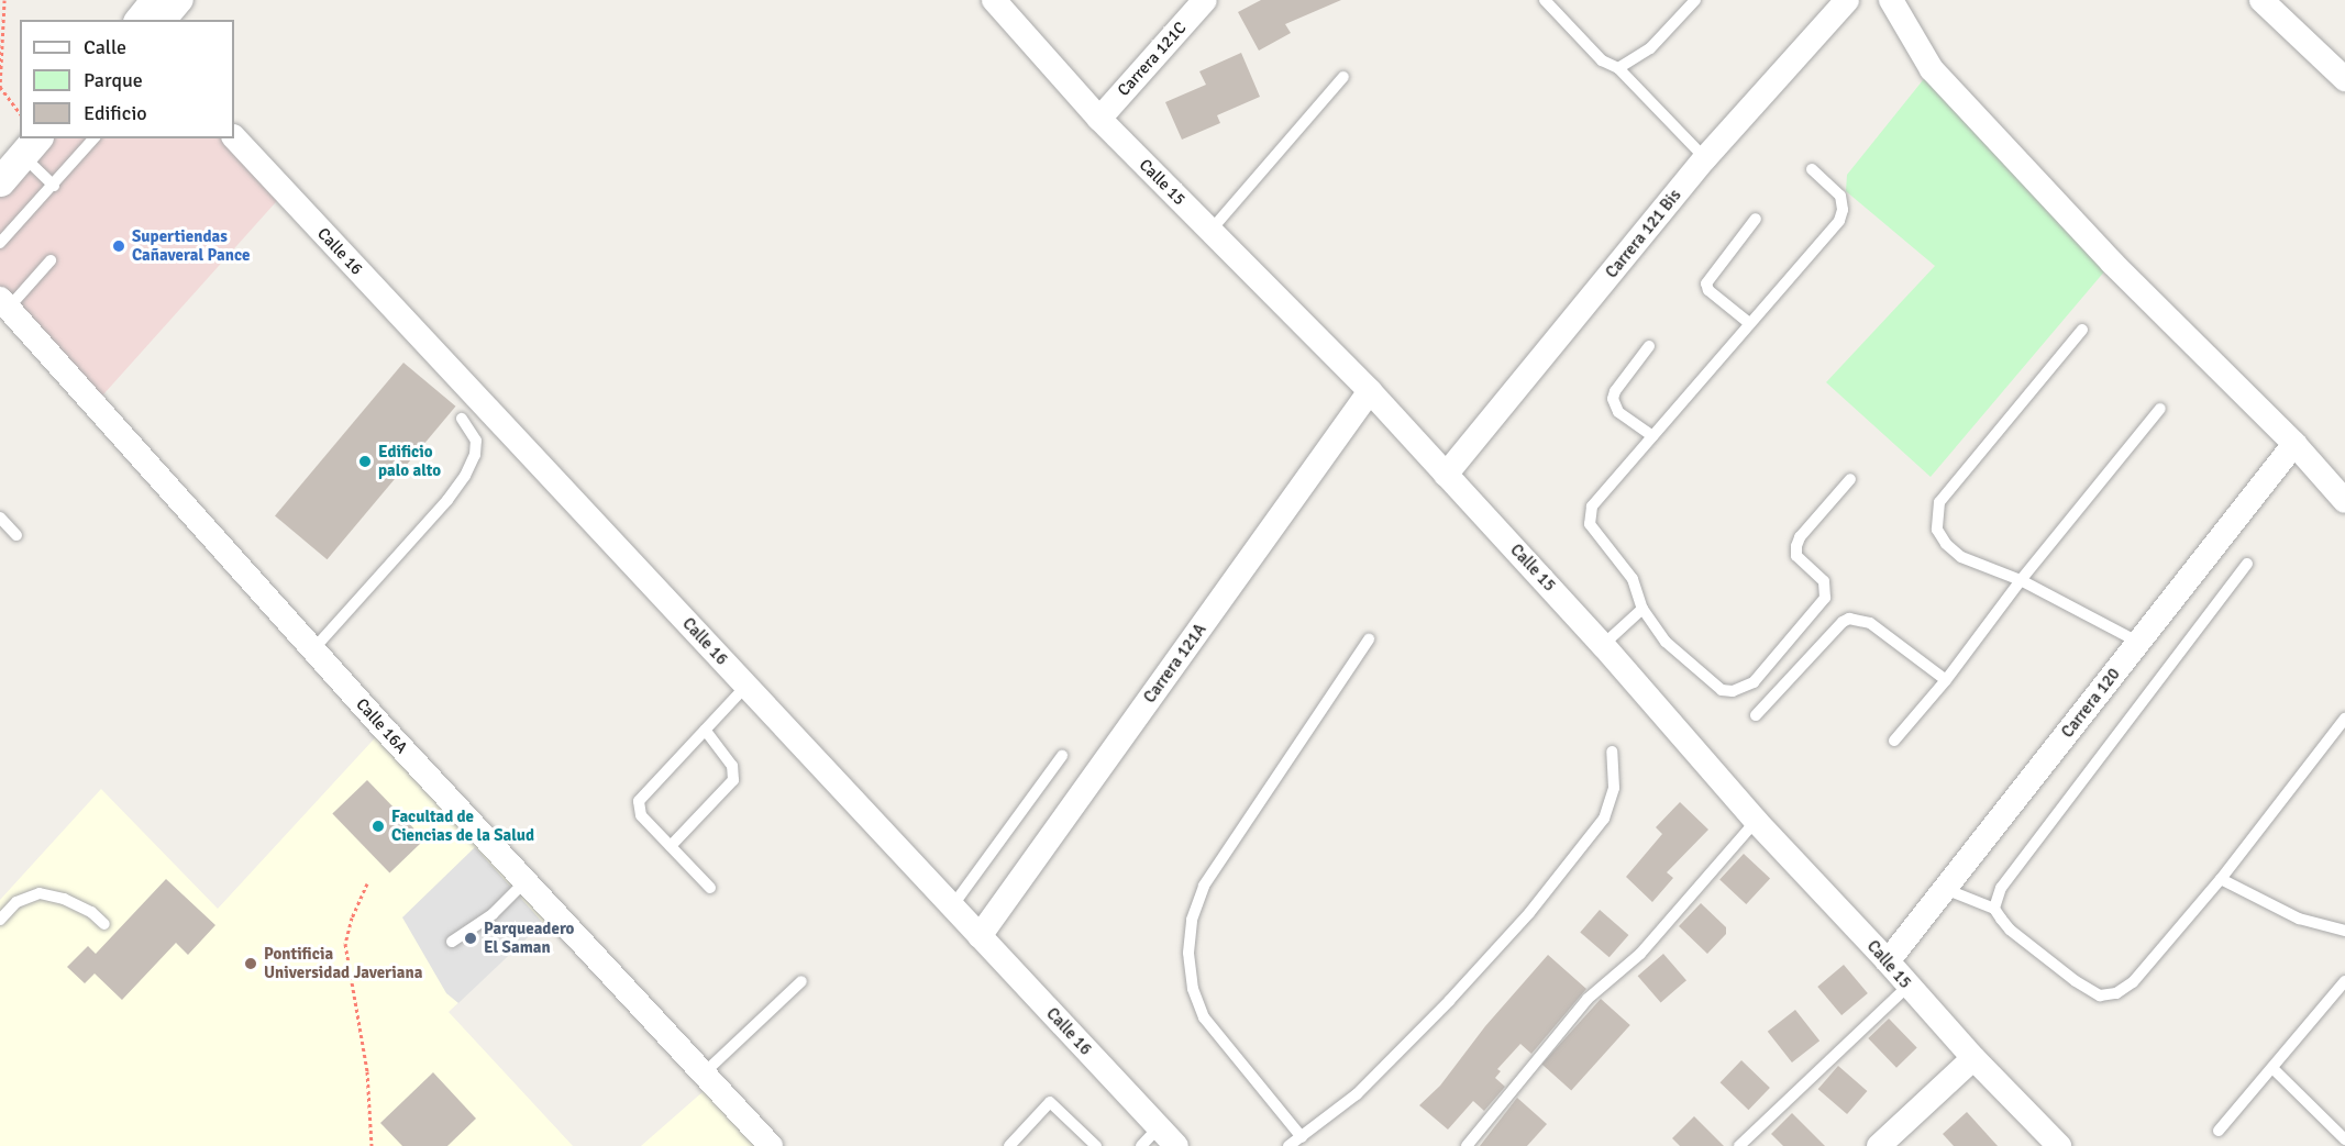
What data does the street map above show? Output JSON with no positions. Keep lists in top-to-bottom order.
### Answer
{
  "streets": {
    "street": [
      "Carrera 121C",
      "Calle 15",
      "Carrera 121 Bis",
      "Calle 16",
      "Carrera 121A",
      "Carrera 120",
      "Calle 16A"
    ]
  },
  "crossings": [
    ["Carrera 121C", "Calle 15"],
    ["Calle 15", "Carrera 121 Bis"],
    ["Calle 15", "Carrera 121A"],
    ["Calle 15", "Carrera 120"],
    ["Calle 16", "Carrera 121A"]
  ],
  "places": [
    "Supertiendas Cañaveral Pance",
    "Edificio palo alto",
    "Facultad de Ciencias de la Salud",
    "Parqueadero El Saman",
    "Pontificia Universidad Javeriana"
  ],
  "legend": ["Calle", "Parque", "Edificio"]
}
